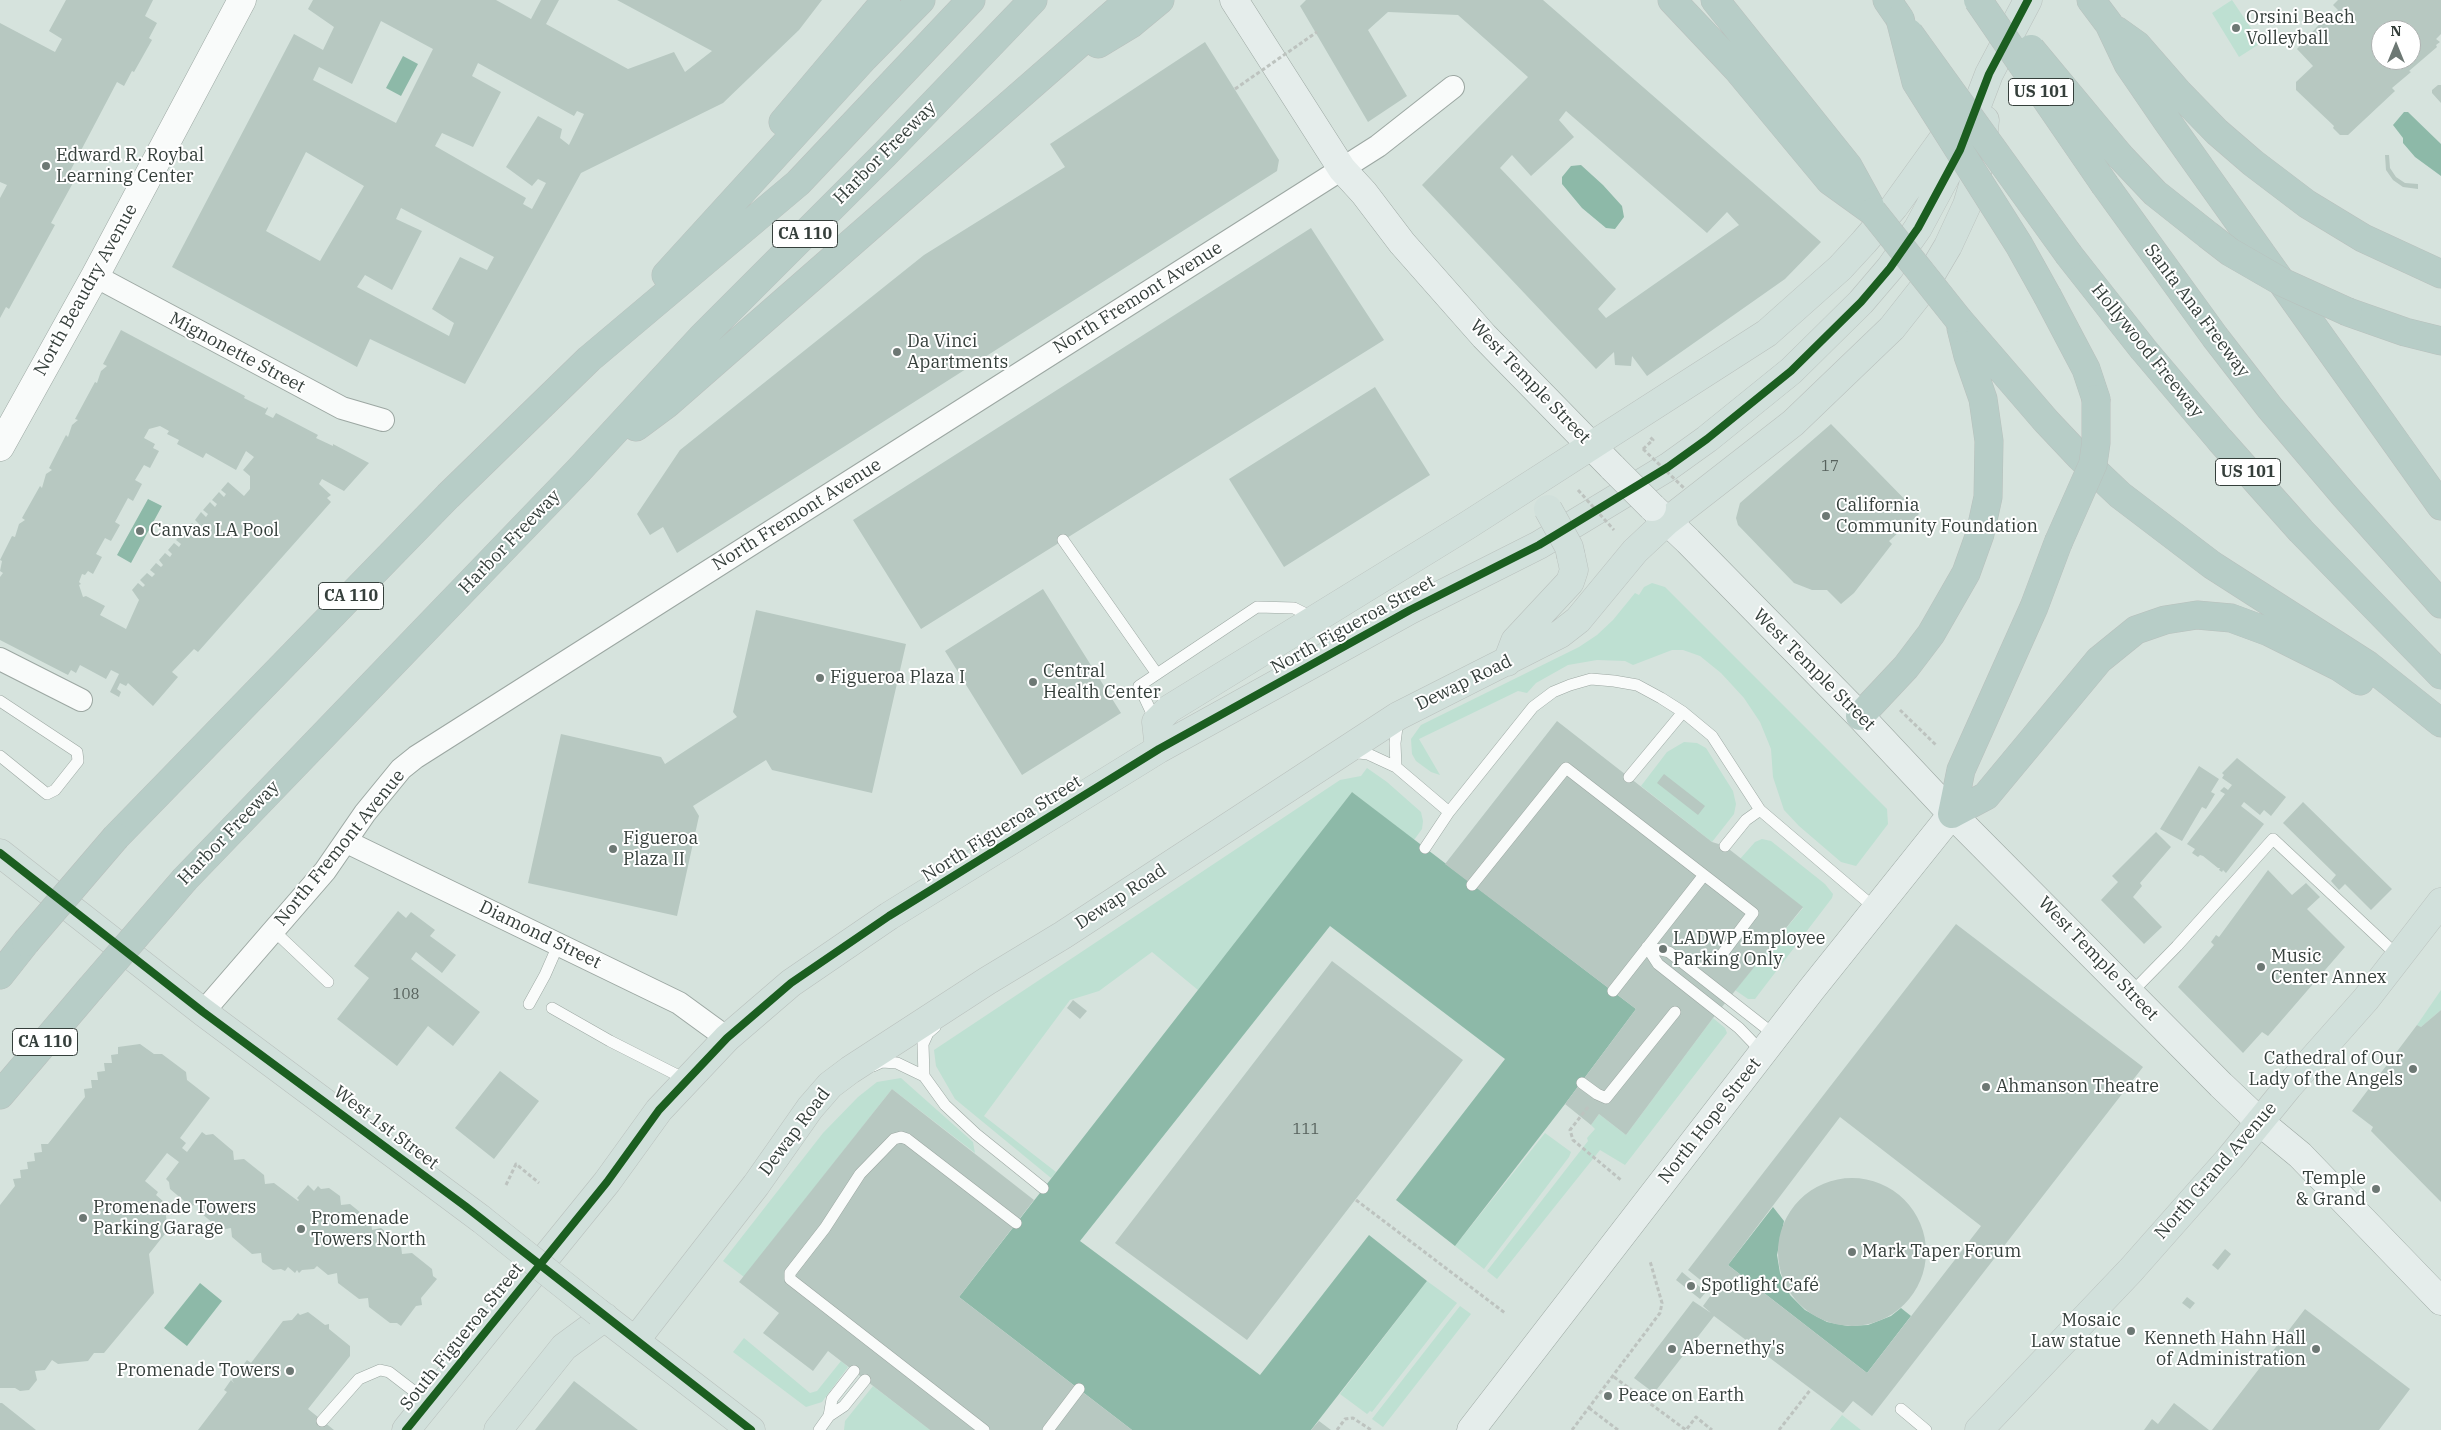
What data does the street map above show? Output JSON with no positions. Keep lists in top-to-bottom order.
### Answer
{
  "streets": {
    "highway": [
      "US 101",
      "Harbor Freeway",
      "CA 110",
      "Santa Ana Freeway",
      "Hollywood Freeway"
    ],
    "main road": [
      "West Temple Street",
      "North Figueroa Street",
      "Dewap Road",
      "North Hope Street",
      "West 1st Street",
      "North Grand Avenue",
      "South Figueroa Street"
    ],
    "street": [
      "North Beaudry Avenue",
      "North Fremont Avenue",
      "Mignonette Street",
      "Diamond Street"
    ]
  },
  "crossings": [
    ["North Beaudry Avenue", "Mignonette Street"],
    ["North Fremont Avenue", "West Temple Street"],
    ["North Fremont Avenue", "Diamond Street"],
    ["North Fremont Avenue", "West 1st Street"],
    ["West Temple Street", "Dewap Road"],
    ["West Temple Street", "North Hope Street"],
    ["West Temple Street", "North Grand Avenue"],
    ["North Figueroa Street", "Dewap Road"],
    ["North Figueroa Street", "Diamond Street"],
    ["North Figueroa Street", "South Figueroa Street"],
    ["Dewap Road", "West 1st Street"]
  ],
  "places": [
    "Orsini Beach Volleyball",
    "Edward R. Roybal Learning Center",
    "Da Vinci Apartments",
    "California Community Foundation",
    "Canvas LA Pool",
    "Figueroa Plaza I",
    "Central Health Center",
    "Figueroa Plaza II",
    "LADWP Employee Parking Only",
    "Music Center Annex",
    "Cathedral of Our Lady of the Angels",
    "Ahmanson Theatre",
    "Temple & Grand",
    "Promenade Towers Parking Garage",
    "Promenade Towers North",
    "Mark Taper Forum",
    "Spotlight Café",
    "Mosaic Law statue",
    "Abernethy's",
    "Kenneth Hahn Hall of Administration",
    "Promenade Towers",
    "Peace on Earth"
  ],
  "house_numbers": ["17", "108", "111"],
  "north": "top"
}
